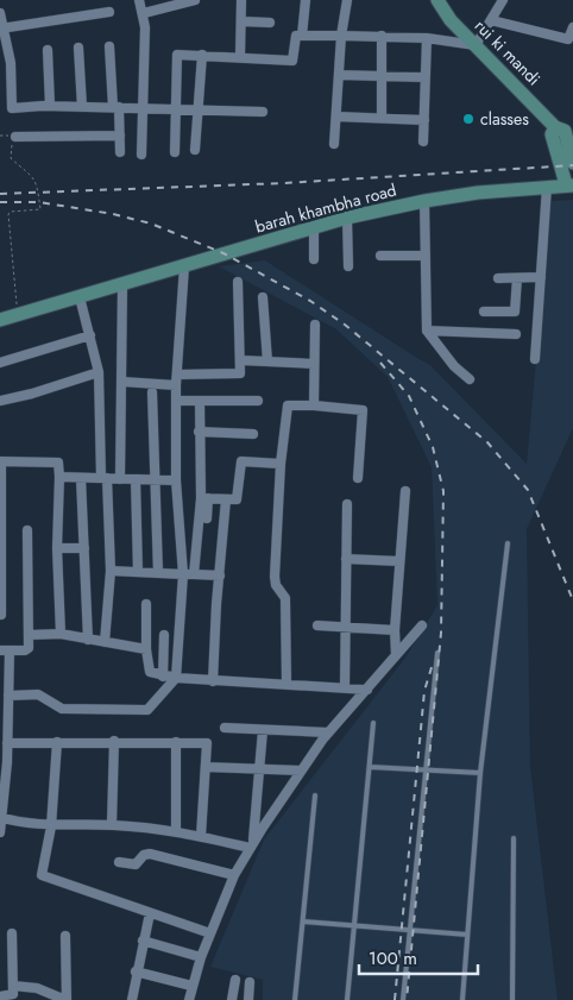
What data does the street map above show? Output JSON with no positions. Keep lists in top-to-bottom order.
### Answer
{
  "streets": {
    "street": ["rui ki mandi", "barah khambha road"]
  },
  "crossings": [
    ["rui ki mandi", "barah khambha road"]
  ],
  "places": ["classes"],
  "scale_bar": "100 m"
}
